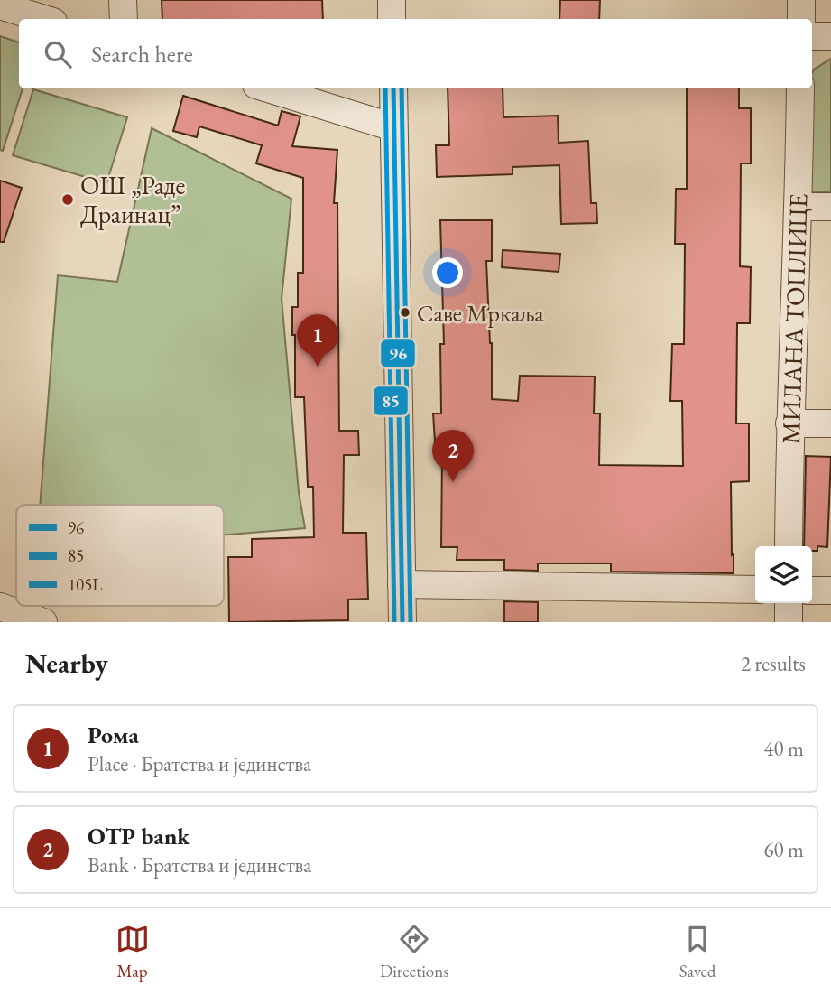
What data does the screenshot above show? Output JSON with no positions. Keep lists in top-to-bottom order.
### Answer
{
  "streets": {
    "street": ["МИЛАНА ТОПЛИЦЕ"]
  },
  "places": ["ОШ „Раде Драинац”", "Саве Мркаља"],
  "lines": ["transit line 96", "transit line 85", "transit line 105L"],
  "legend": ["96", "85", "105L"],
  "page": {
    "search": "Search here",
    "pins": ["1", "2"],
    "heading": ["Nearby", "2 results"],
    "list": [
      {
        "mark": "1",
        "name": "Рома",
        "note": "Place · Братства и јединства",
        "value": "40 m"
      },
      {
        "mark": "2",
        "name": "OTP bank",
        "note": "Bank · Братства и јединства",
        "value": "60 m"
      }
    ],
    "nav": ["Map", "Directions", "Saved"]
  }
}
